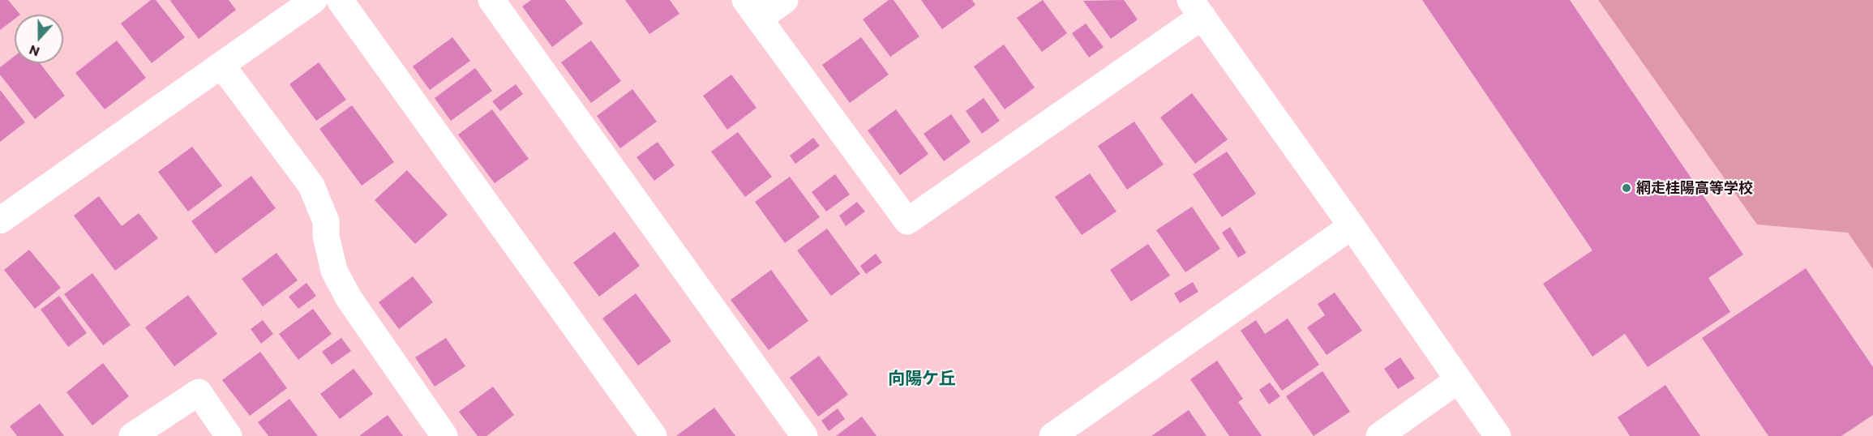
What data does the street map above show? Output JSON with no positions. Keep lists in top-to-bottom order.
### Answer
{
  "districts": ["向陽ケ丘"],
  "places": ["網走桂陽高等学校"],
  "north": "bottom"
}
